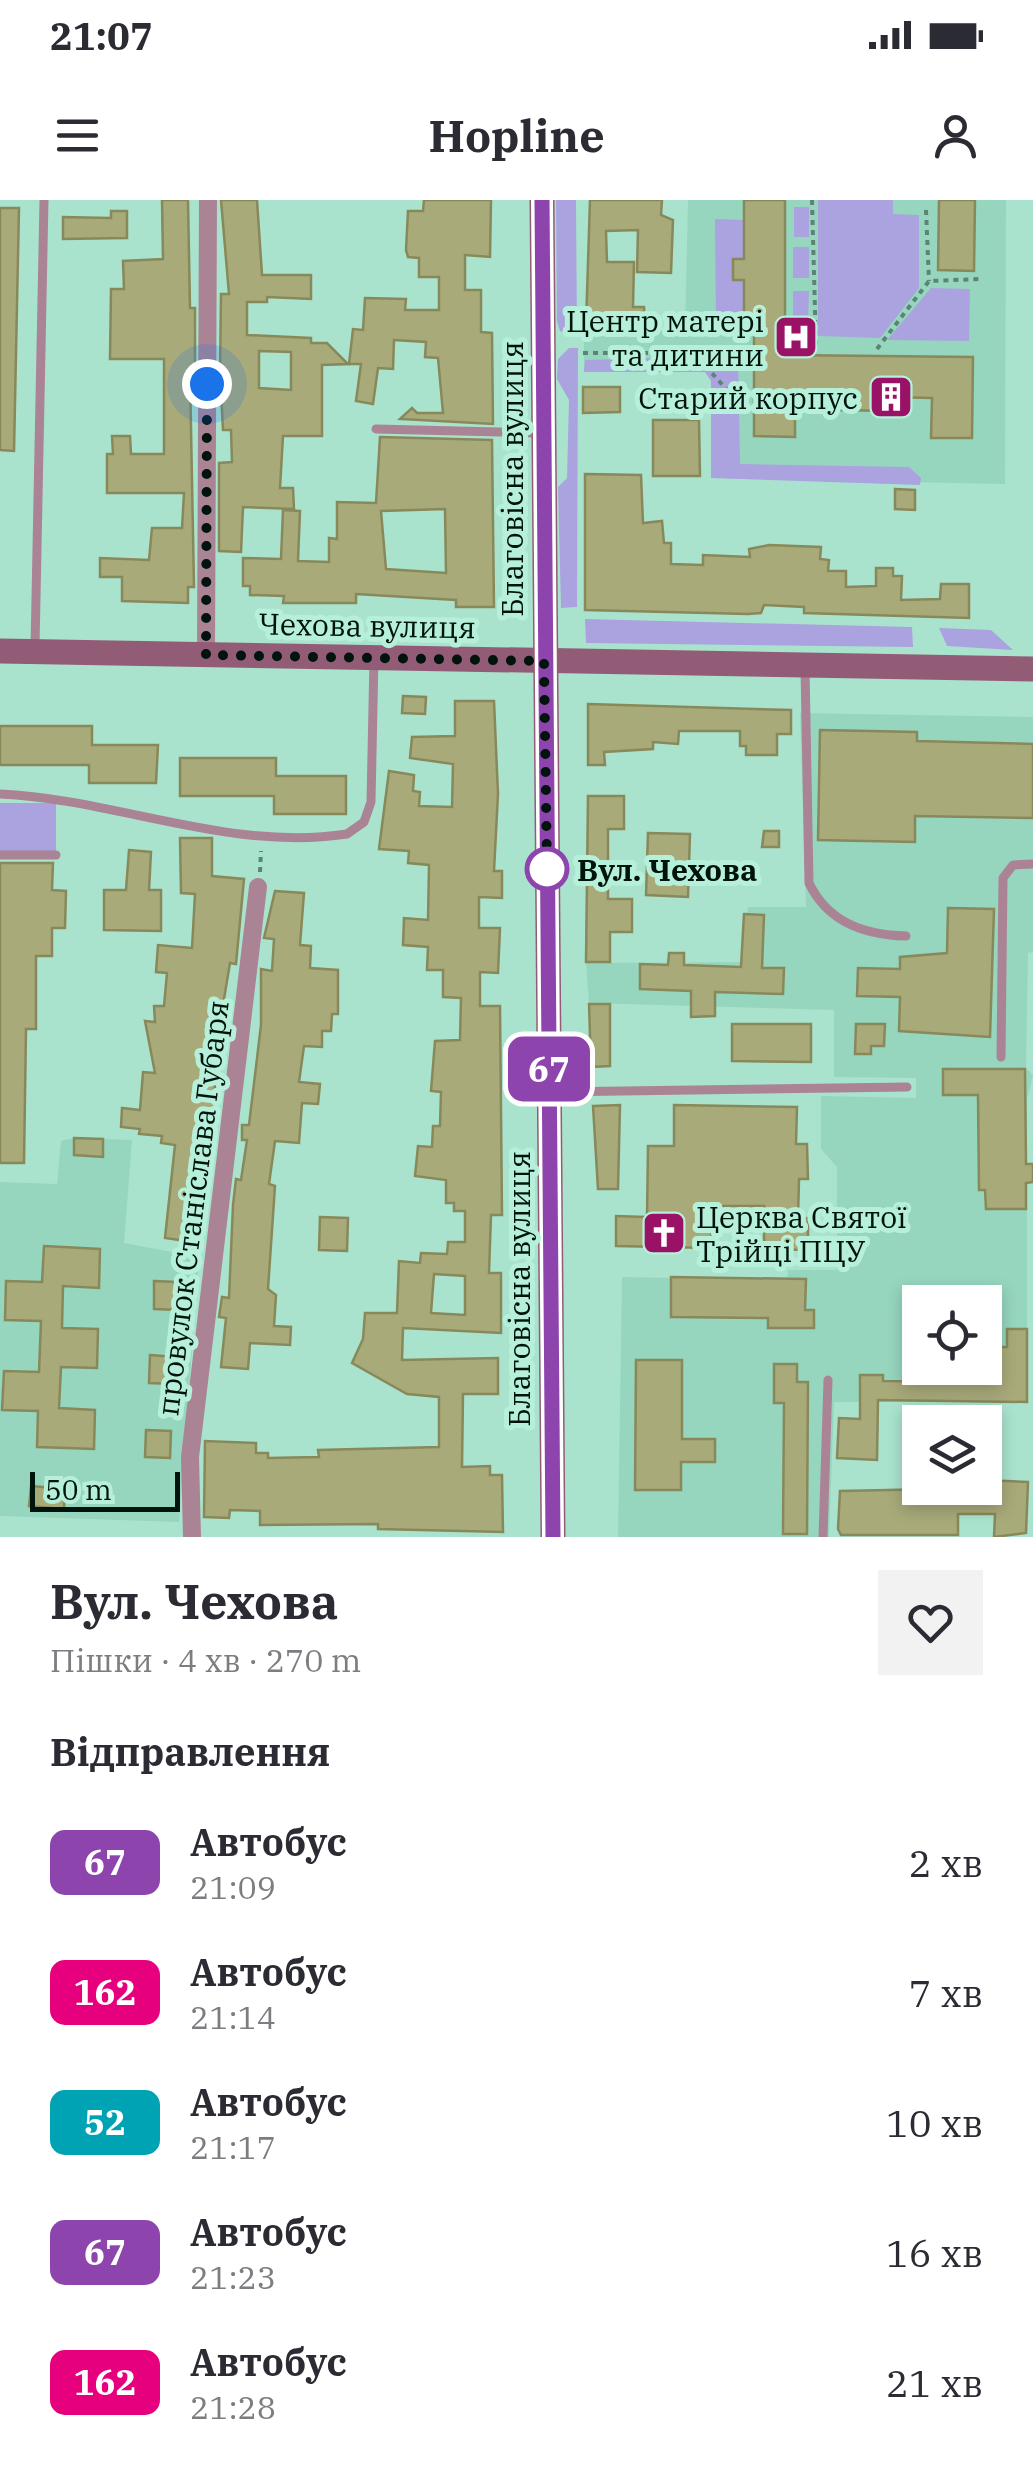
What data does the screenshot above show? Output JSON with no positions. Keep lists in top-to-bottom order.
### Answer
{
  "streets": {
    "main road": ["Благовісна вулиця", "Чехова вулиця"],
    "street": ["провулок Станіслава Губаря"]
  },
  "crossings": [
    ["Благовісна вулиця", "Чехова вулиця"]
  ],
  "places": {
    "hospital": ["Центр матері та дитини"],
    "building": ["Старий корпус"],
    "other": ["Вул. Чехова"],
    "church": ["Церква Святої Трійці ПЦУ"]
  },
  "lines": ["bus line 67"],
  "scale_bar": "50 m",
  "page": {
    "status": "21:07",
    "header": "Hopline",
    "on_map": "67",
    "scale": "50 m",
    "heading": [
      ["Вул. Чехова", "Пішки · 4 хв · 270 m"],
      "Відправлення"
    ],
    "list": [
      {
        "mark": "67",
        "name": "Автобус",
        "note": "21:09",
        "value": "2 хв"
      },
      {
        "mark": "162",
        "name": "Автобус",
        "note": "21:14",
        "value": "7 хв"
      },
      {
        "mark": "52",
        "name": "Автобус",
        "note": "21:17",
        "value": "10 хв"
      },
      {
        "mark": "67",
        "name": "Автобус",
        "note": "21:23",
        "value": "16 хв"
      },
      {
        "mark": "162",
        "name": "Автобус",
        "note": "21:28",
        "value": "21 хв"
      }
    ]
  }
}
